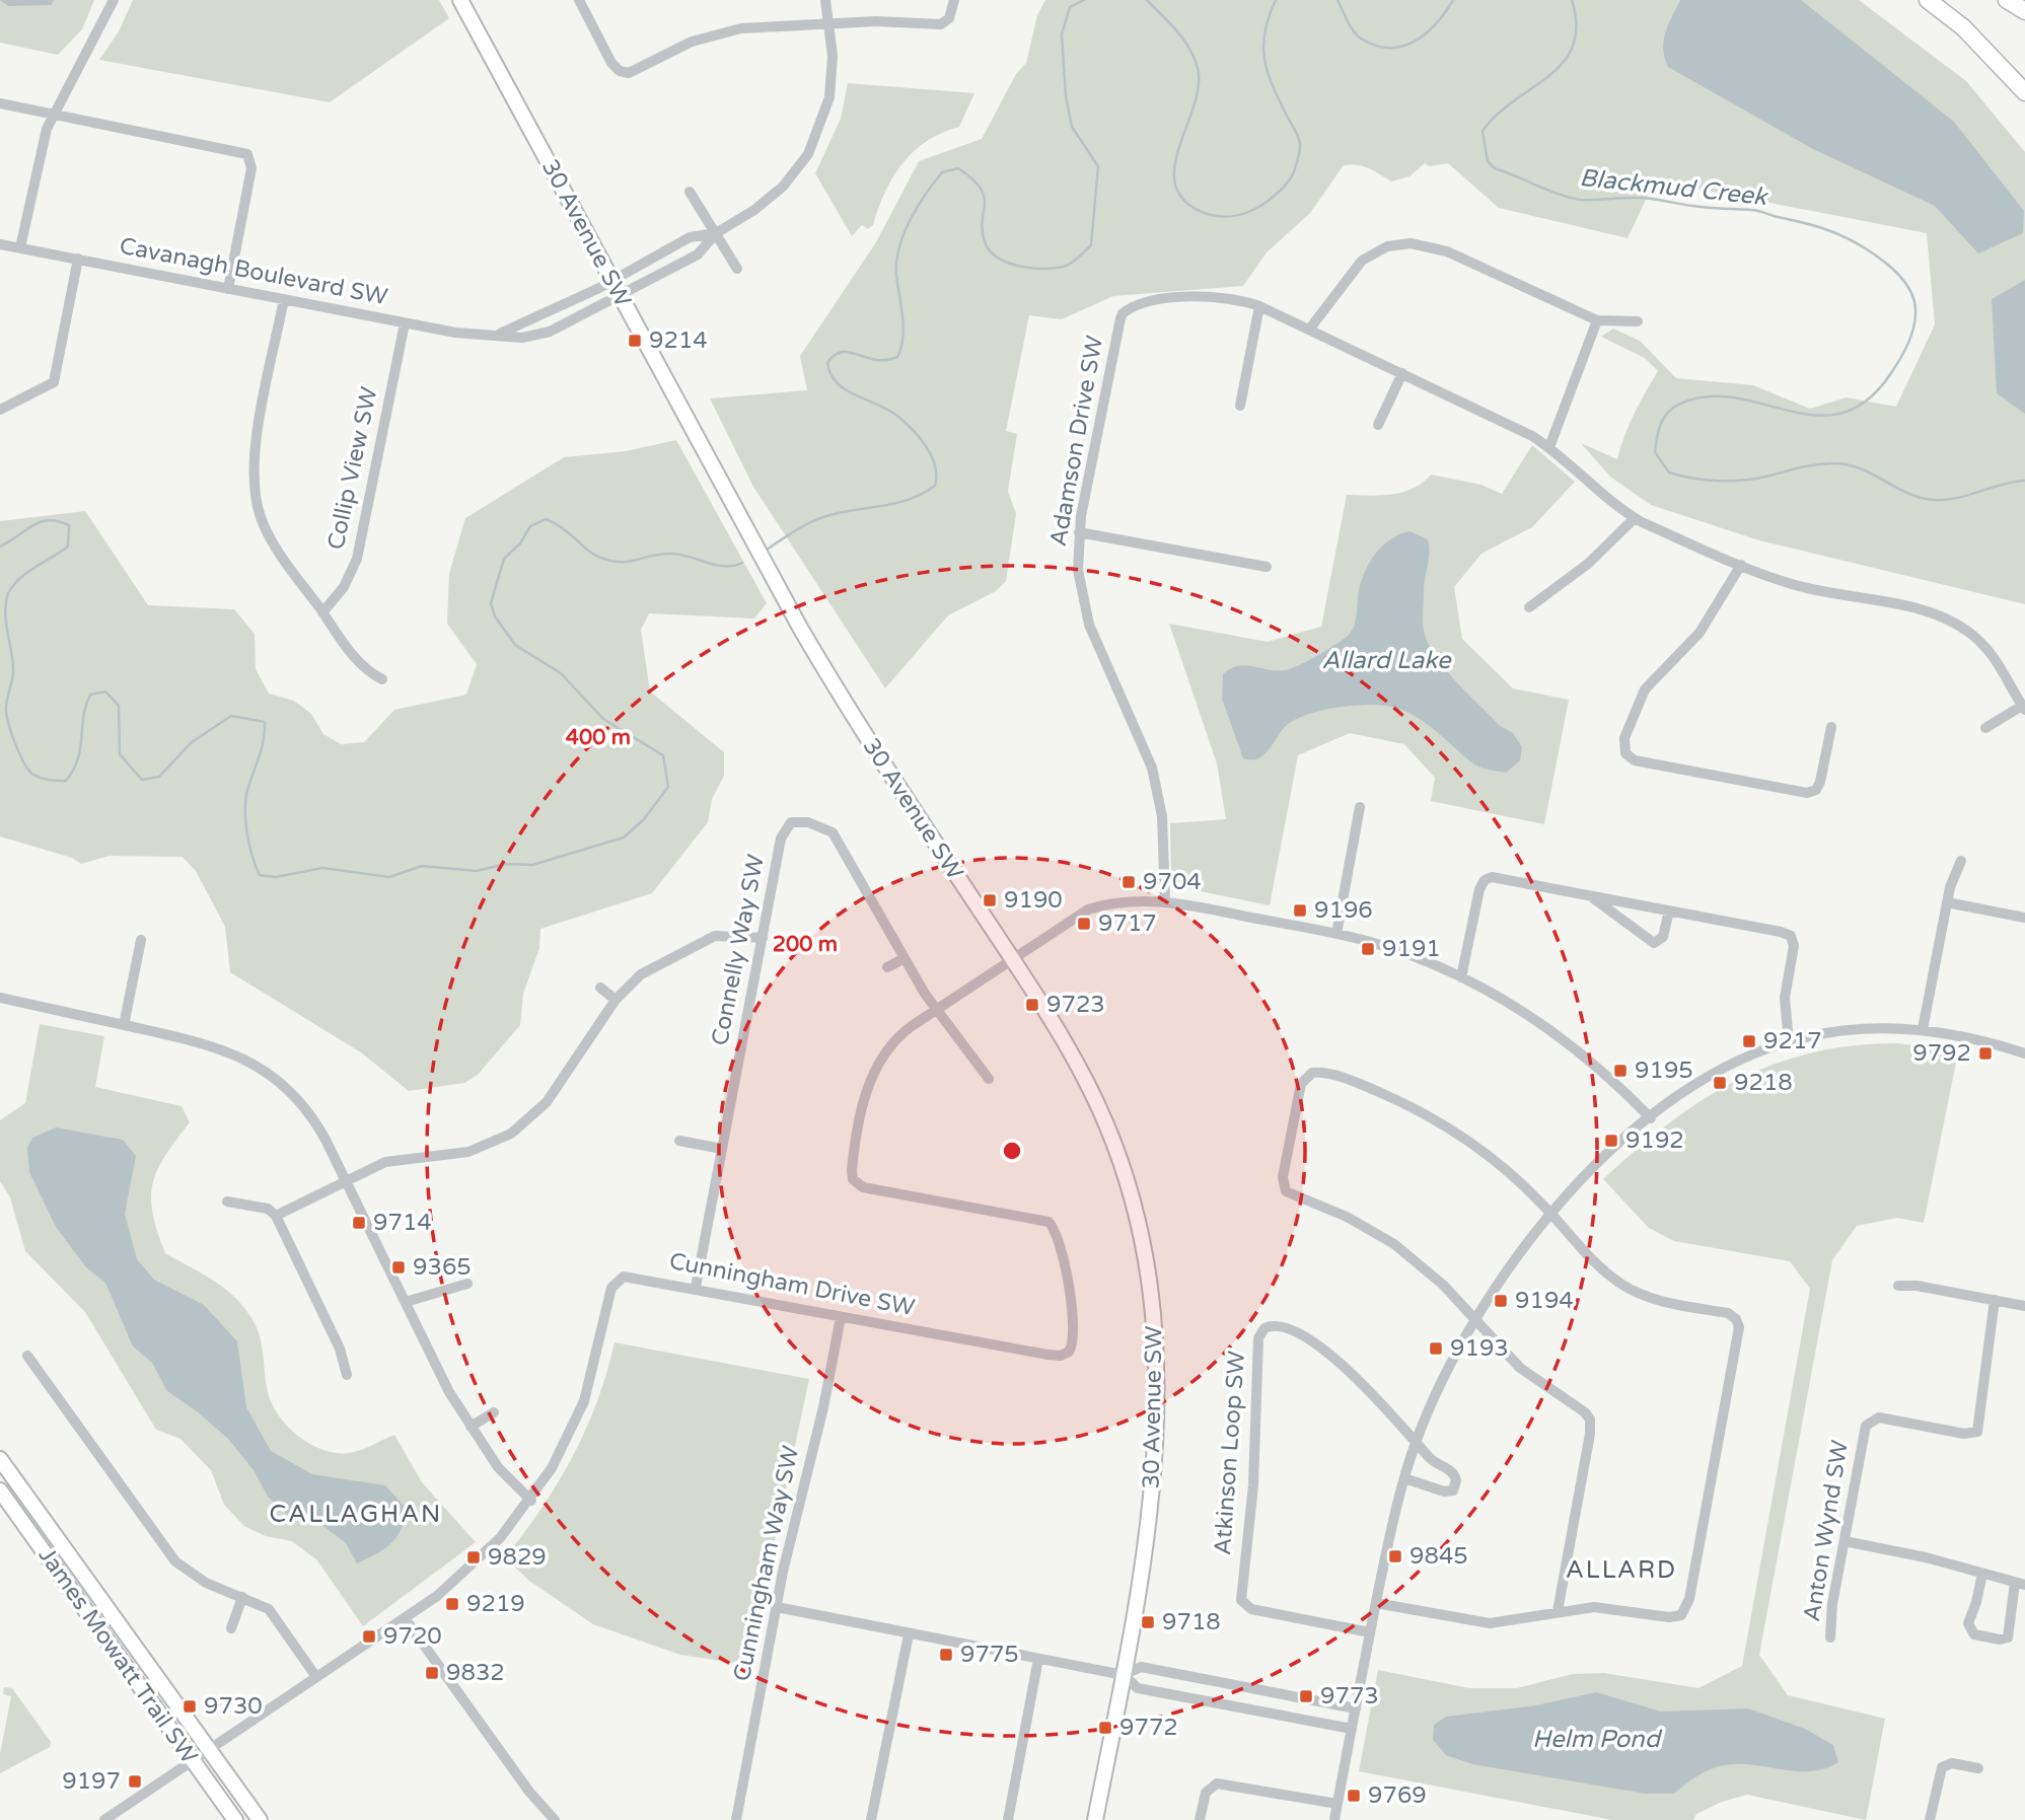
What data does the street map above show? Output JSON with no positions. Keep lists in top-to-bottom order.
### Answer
{
  "streets": {
    "main road": ["30 Avenue SW", "James Mowatt Trail SW"],
    "street": [
      "Cavanagh Boulevard SW",
      "Adamson Drive SW",
      "Collip View SW",
      "Connelly Way SW",
      "Cunningham Drive SW",
      "Atkinson Loop SW",
      "Anton Wynd SW",
      "Cunningham Way SW"
    ]
  },
  "crossings": [
    ["30 Avenue SW", "Cavanagh Boulevard SW"],
    ["30 Avenue SW", "Cunningham Drive SW"],
    ["Cavanagh Boulevard SW", "Collip View SW"],
    ["Adamson Drive SW", "Cunningham Drive SW"],
    ["Connelly Way SW", "Cunningham Drive SW"],
    ["Cunningham Drive SW", "Cunningham Way SW"],
    ["Cunningham Drive SW", "James Mowatt Trail SW"]
  ],
  "districts": ["CALLAGHAN", "ALLARD"],
  "water": ["Blackmud Creek", "Allard Lake", "Helm Pond"],
  "places": {
    "transit": [
      "9214",
      "9704",
      "9190",
      "9196",
      "9717",
      "9191",
      "9723",
      "9217",
      "9792",
      "9195",
      "9218",
      "9192",
      "9714",
      "9365",
      "9194",
      "9193",
      "9845",
      "9829",
      "9219",
      "9718",
      "9720",
      "9775",
      "9832",
      "9773",
      "9730",
      "9772",
      "9197",
      "9769"
    ]
  },
  "rings": ["400 m", "200 m"]
}
